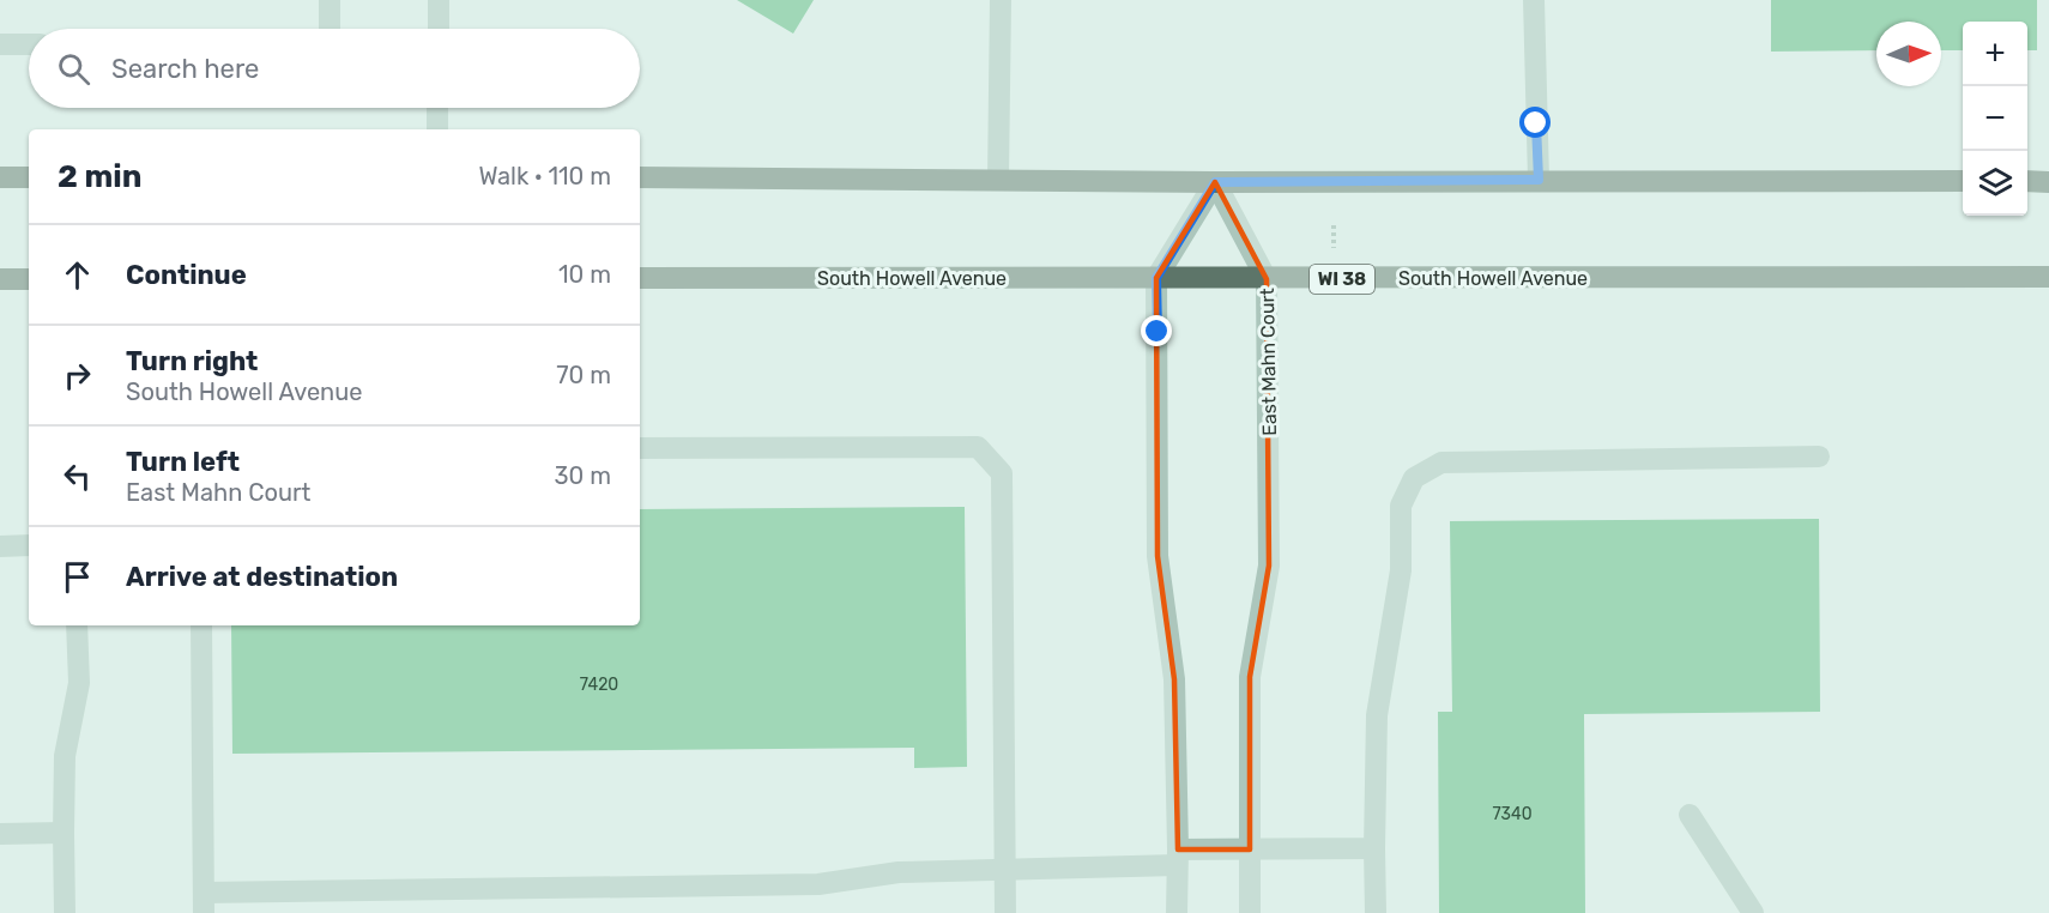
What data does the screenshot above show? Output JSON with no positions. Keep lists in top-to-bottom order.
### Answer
{
  "streets": {
    "main road": ["South Howell Avenue", "WI 38"],
    "street": ["East Mahn Court"]
  },
  "crossings": [
    ["South Howell Avenue", "East Mahn Court"]
  ],
  "house_numbers": ["7420", "7340"],
  "north": "right",
  "page": {
    "map_buttons": ["+", "−"],
    "search": "Search here",
    "heading": ["2 min", "Walk · 110 m"],
    "list": [
      ["Continue", "10 m"],
      ["Turn right", "South Howell Avenue", "70 m"],
      ["Turn left", "East Mahn Court", "30 m"],
      "Arrive at destination"
    ]
  }
}
